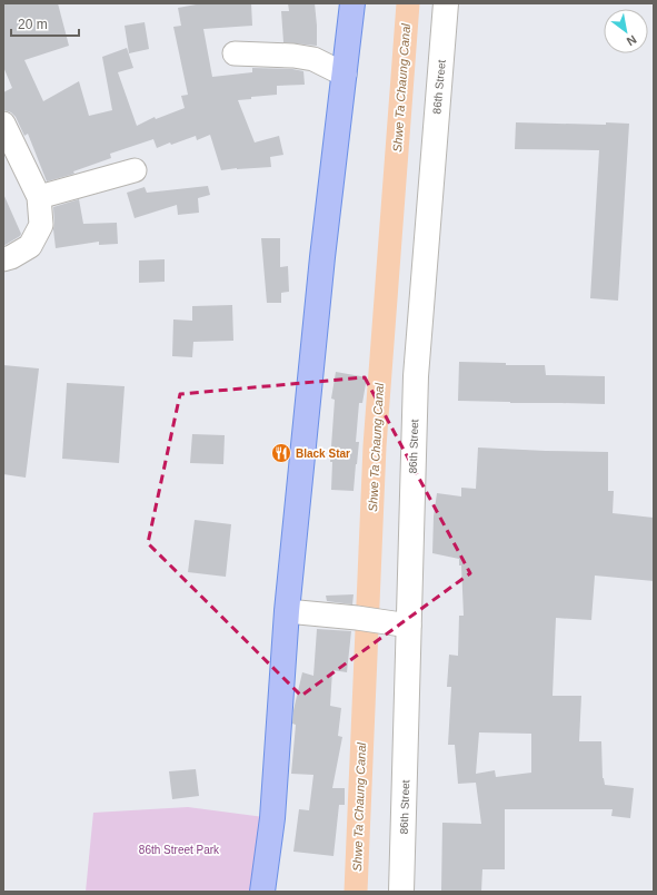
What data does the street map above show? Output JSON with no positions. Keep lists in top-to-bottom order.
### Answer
{
  "streets": {
    "main road": ["86th Street"]
  },
  "water": ["Shwe Ta Chaung Canal"],
  "parks": ["86th Street Park"],
  "places": {
    "restaurant": ["Black Star"]
  },
  "scale_bar": "20 m",
  "north": "bottom right"
}
